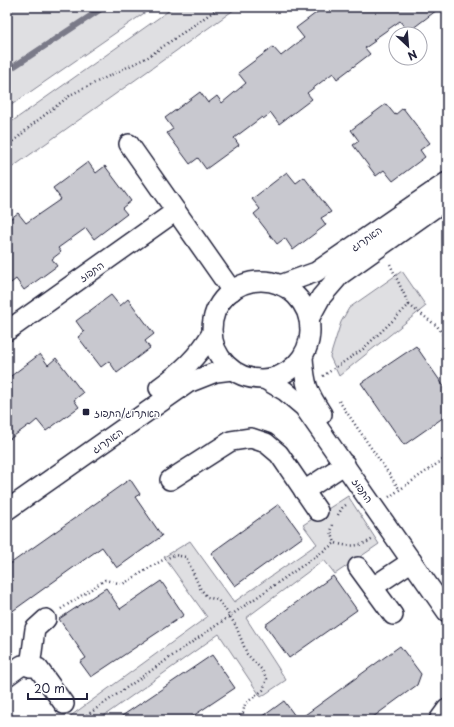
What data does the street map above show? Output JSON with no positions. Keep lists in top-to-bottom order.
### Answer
{
  "streets": {
    "street": ["האתרוג", "התפוז"]
  },
  "crossings": [
    ["האתרוג", "התפוז"]
  ],
  "places": {
    "transit": ["האתרוג/התפוז"]
  },
  "scale_bar": "20 m",
  "north": "bottom right"
}
